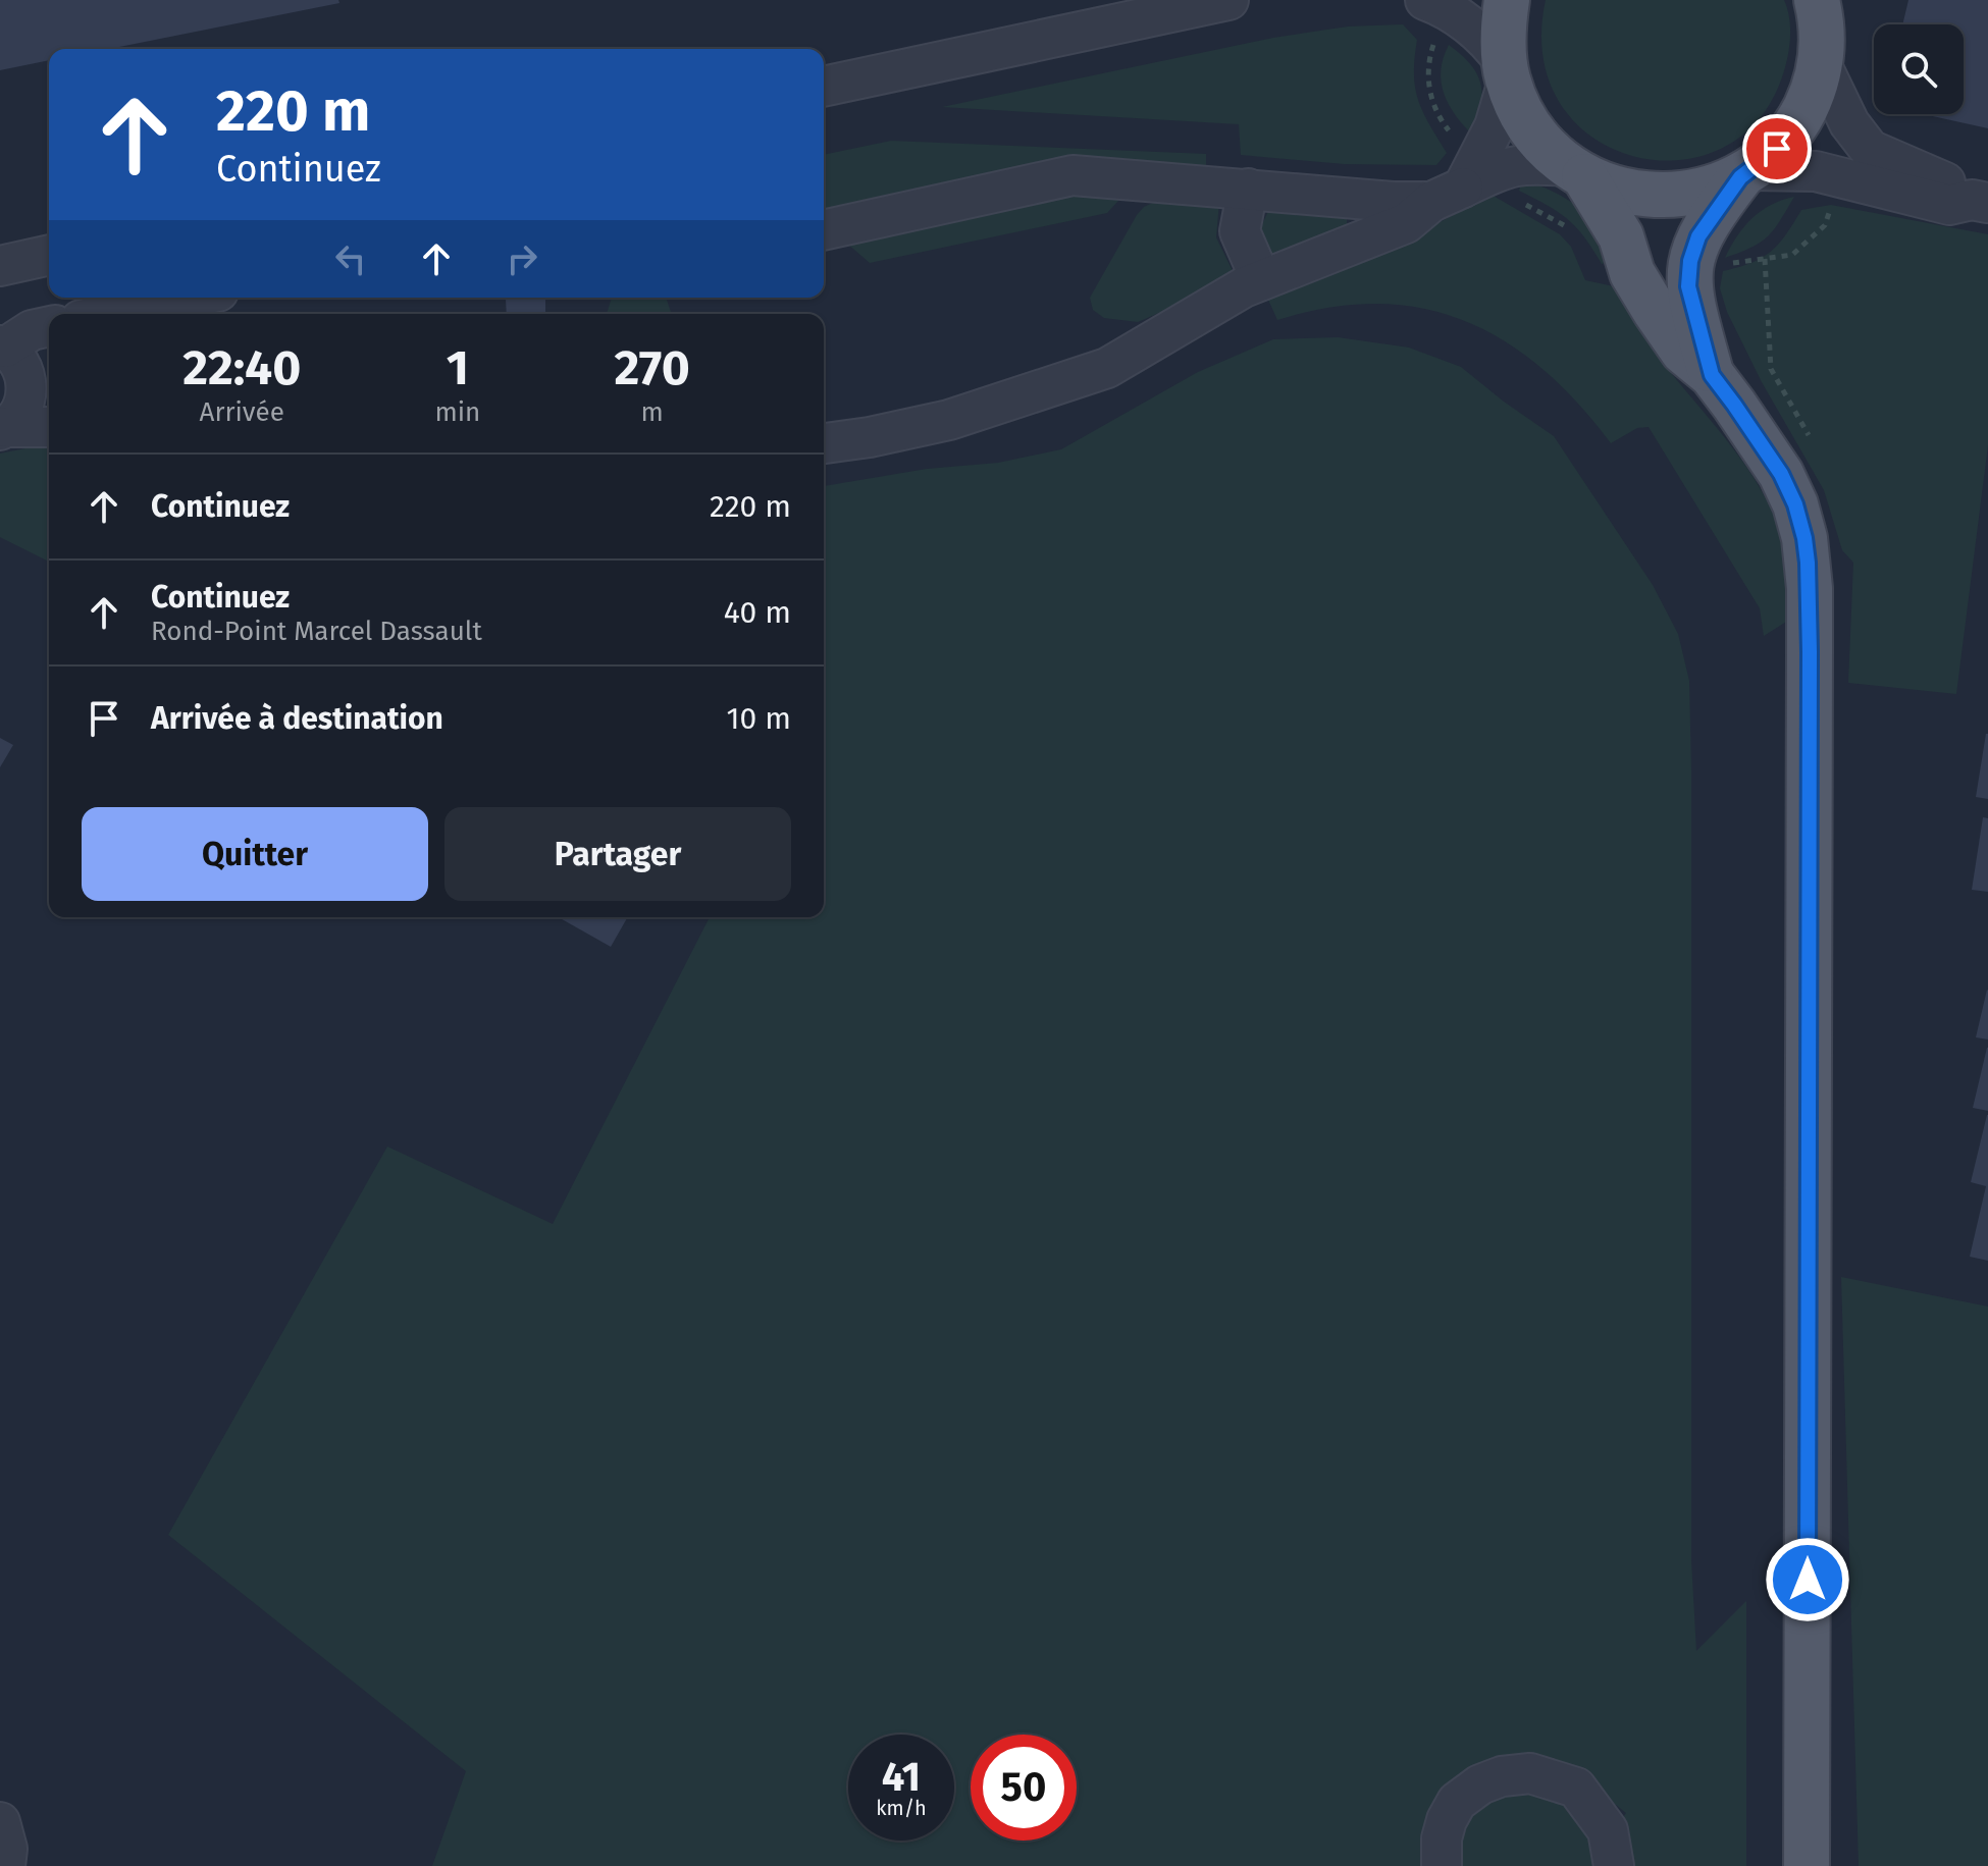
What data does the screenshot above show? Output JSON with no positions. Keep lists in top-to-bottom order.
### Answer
{
  "page": {
    "turn": ["220 m", "Continuez"],
    "eta": [
      "22:40",
      "Arrivée",
      "1",
      "min",
      "270",
      "m"
    ],
    "list": [
      {
        "name": "Continuez",
        "value": "220 m"
      },
      {
        "name": "Continuez",
        "note": "Rond-Point Marcel Dassault",
        "value": "40 m"
      },
      {
        "name": "Arrivée à destination",
        "value": "10 m"
      }
    ],
    "buttons": ["Quitter", "Partager"],
    "speed": "41 km/h",
    "limit": "50"
  }
}
